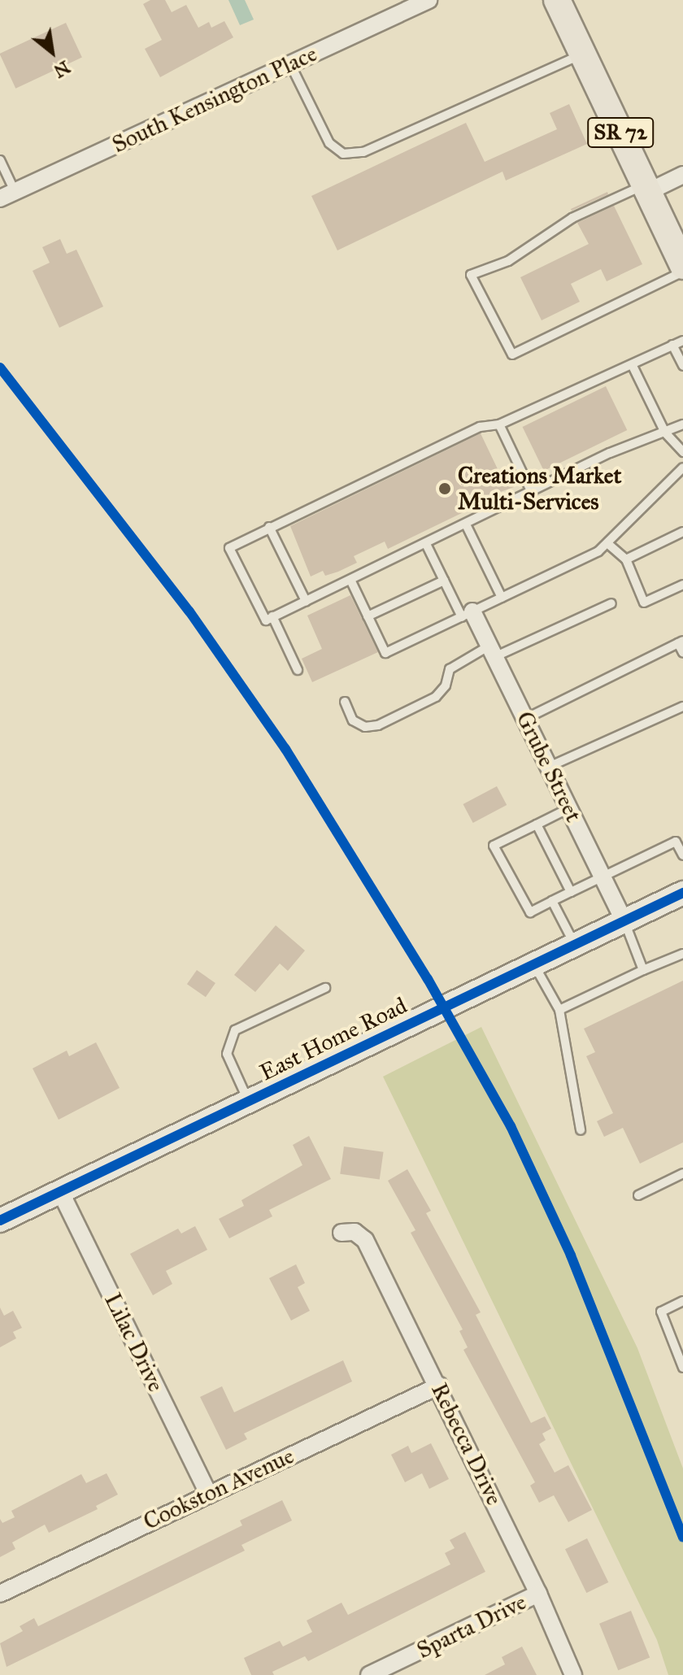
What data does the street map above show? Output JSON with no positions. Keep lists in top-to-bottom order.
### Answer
{
  "streets": {
    "main road": ["SR 72"],
    "street": [
      "South Kensington Place",
      "Grube Street",
      "East Home Road",
      "Lilac Drive",
      "Rebecca Drive",
      "Cookston Avenue",
      "Sparta Drive"
    ]
  },
  "crossings": [
    ["Grube Street", "East Home Road"],
    ["East Home Road", "Lilac Drive"],
    ["Lilac Drive", "Cookston Avenue"],
    ["Rebecca Drive", "Cookston Avenue"],
    ["Rebecca Drive", "Sparta Drive"]
  ],
  "places": ["Creations Market Multi-Services"],
  "north": "bottom right"
}
